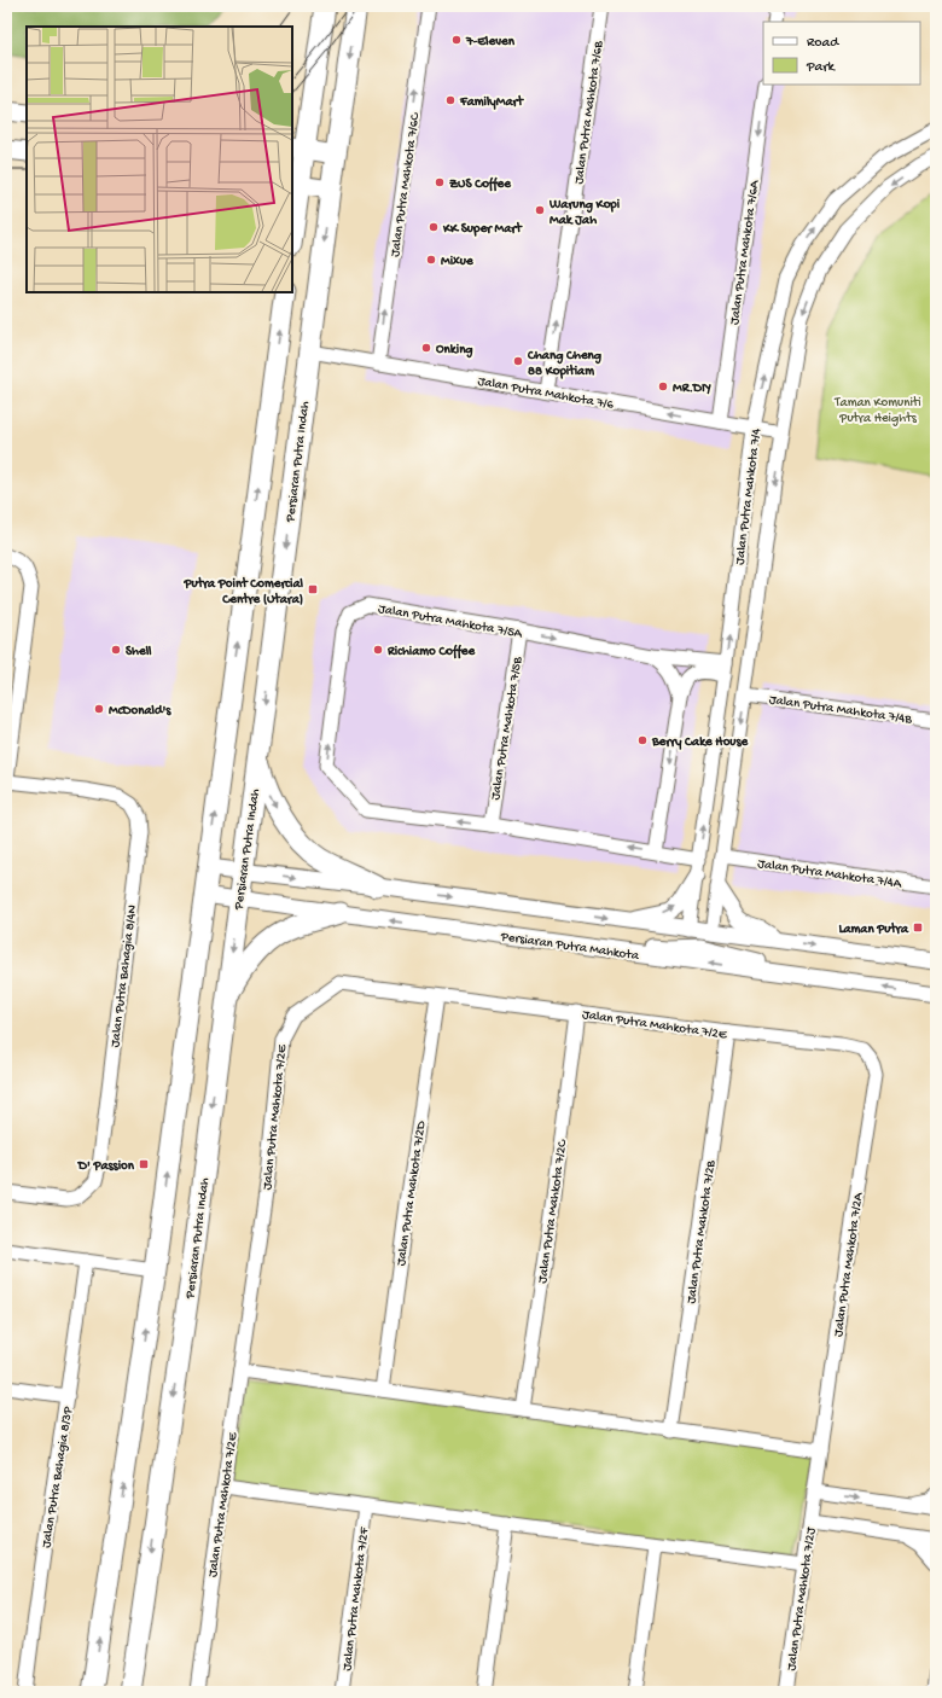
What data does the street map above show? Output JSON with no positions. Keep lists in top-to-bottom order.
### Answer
{
  "streets": {
    "main road": ["Persiaran Putra Indah"],
    "street": [
      "Jalan Putra Mahkota 7/6B",
      "Jalan Putra Mahkota 7/6C",
      "Jalan Putra Mahkota 7/6A",
      "Jalan Putra Mahkota 7/6",
      "Jalan Putra Mahkota 7/4",
      "Jalan Putra Mahkota 7/5A",
      "Jalan Putra Mahkota 7/4B",
      "Jalan Putra Mahkota 7/5B",
      "Jalan Putra Mahkota 7/4A",
      "Persiaran Putra Mahkota",
      "Jalan Putra Bahagia 8/4N",
      "Jalan Putra Mahkota 7/2E",
      "Jalan Putra Mahkota 7/2D",
      "Jalan Putra Mahkota 7/2C",
      "Jalan Putra Mahkota 7/2B",
      "Jalan Putra Mahkota 7/2A",
      "Jalan Putra Bahagia 8/3P",
      "Jalan Putra Mahkota 7/2F",
      "Jalan Putra Mahkota 7/2J"
    ]
  },
  "crossings": [
    ["Jalan Putra Mahkota 7/6B", "Jalan Putra Mahkota 7/6"],
    ["Jalan Putra Mahkota 7/6C", "Jalan Putra Mahkota 7/6"],
    ["Jalan Putra Mahkota 7/6A", "Jalan Putra Mahkota 7/6"],
    ["Jalan Putra Mahkota 7/6", "Persiaran Putra Indah"],
    ["Jalan Putra Mahkota 7/6", "Jalan Putra Mahkota 7/4"],
    ["Persiaran Putra Indah", "Persiaran Putra Mahkota"],
    ["Jalan Putra Mahkota 7/4", "Jalan Putra Mahkota 7/5A"],
    ["Jalan Putra Mahkota 7/4", "Jalan Putra Mahkota 7/4B"],
    ["Jalan Putra Mahkota 7/4", "Jalan Putra Mahkota 7/4A"],
    ["Jalan Putra Mahkota 7/5A", "Jalan Putra Mahkota 7/5B"],
    ["Jalan Putra Mahkota 7/2E", "Jalan Putra Mahkota 7/2D"],
    ["Jalan Putra Mahkota 7/2E", "Jalan Putra Mahkota 7/2C"],
    ["Jalan Putra Mahkota 7/2E", "Jalan Putra Mahkota 7/2B"],
    ["Jalan Putra Mahkota 7/2E", "Jalan Putra Mahkota 7/2A"],
    ["Jalan Putra Mahkota 7/2A", "Jalan Putra Mahkota 7/2J"]
  ],
  "one_way": [
    "Jalan Putra Mahkota 7/6B",
    "Jalan Putra Mahkota 7/6C",
    "Jalan Putra Mahkota 7/6A",
    "Jalan Putra Mahkota 7/6"
  ],
  "parks": ["Taman Komuniti Putra Heights"],
  "places": {
    "other": [
      "7-Eleven",
      "FamilyMart",
      "ZUS Coffee",
      "Warung Kopi Mak Jah",
      "KK Super Mart",
      "Mixue",
      "Onking",
      "Chang Cheng 88 Kopitiam",
      "MR.DIY",
      "Shell",
      "Richiamo Coffee",
      "McDonald's",
      "Berry Cake House"
    ],
    "transit": ["Putra Point Comercial Centre (Utara)", "Laman Putra", "D' Passion"]
  },
  "legend": ["Road", "Park"]
}
